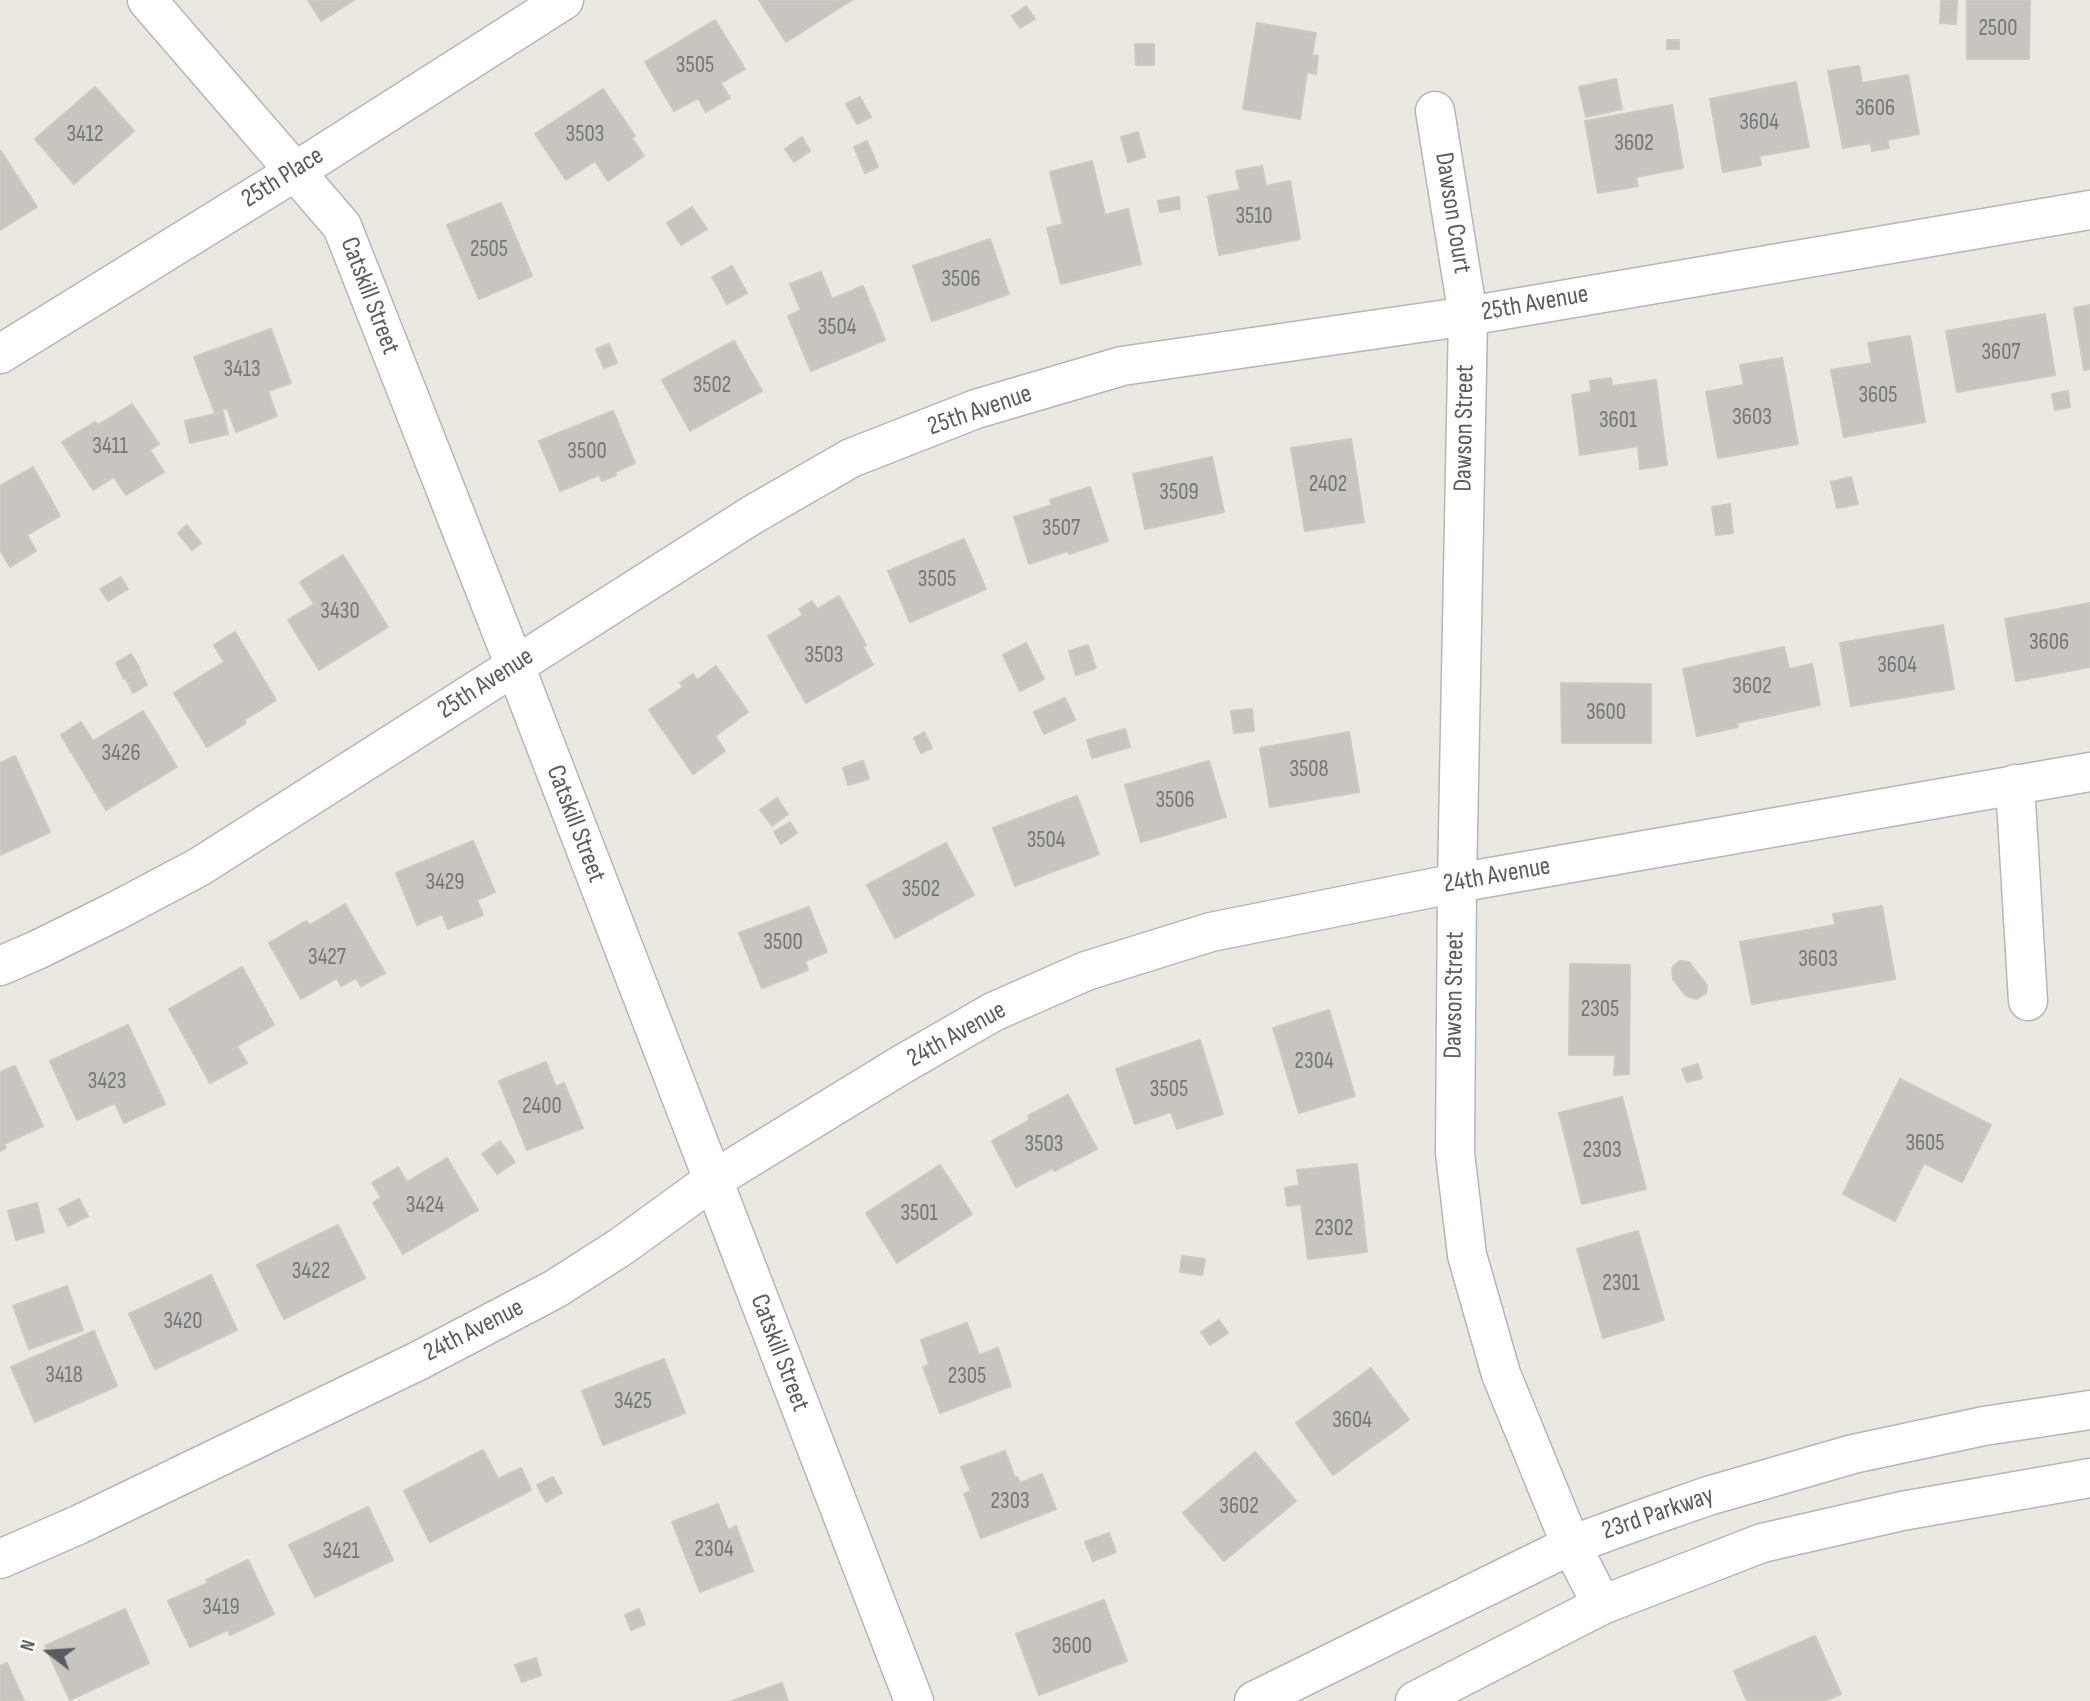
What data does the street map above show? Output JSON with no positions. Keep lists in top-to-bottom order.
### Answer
{
  "streets": {
    "street": [
      "25th Place",
      "Dawson Court",
      "Catskill Street",
      "25th Avenue",
      "Dawson Street",
      "24th Avenue",
      "23rd Parkway"
    ]
  },
  "crossings": [
    ["25th Place", "Catskill Street"],
    ["Dawson Court", "25th Avenue"],
    ["Dawson Court", "Dawson Street"],
    ["Catskill Street", "25th Avenue"],
    ["Catskill Street", "24th Avenue"],
    ["25th Avenue", "Dawson Street"],
    ["Dawson Street", "24th Avenue"],
    ["Dawson Street", "23rd Parkway"]
  ],
  "house_numbers": [
    "2500",
    "3505",
    "3606",
    "3604",
    "3412",
    "3503",
    "3602",
    "3510",
    "2505",
    "3506",
    "3504",
    "3607",
    "3413",
    "3502",
    "3605",
    "3603",
    "3601",
    "3411",
    "3500",
    "2402",
    "3509",
    "3507",
    "3505",
    "3430",
    "3606",
    "3503",
    "3604",
    "3602",
    "3600",
    "3426",
    "3508",
    "3506",
    "3504",
    "3429",
    "3502",
    "3500",
    "3427",
    "3603",
    "2305",
    "2304",
    "3423",
    "3505",
    "2400",
    "3605",
    "3503",
    "2303",
    "3424",
    "3501",
    "2302",
    "3422",
    "2301",
    "3420",
    "3418",
    "2305",
    "3425",
    "3604",
    "2303",
    "3602",
    "2304",
    "3421",
    "3419",
    "3600"
  ],
  "north": "left"
}
